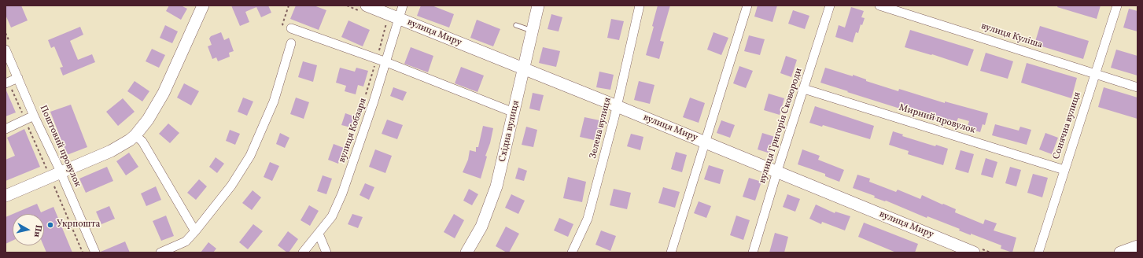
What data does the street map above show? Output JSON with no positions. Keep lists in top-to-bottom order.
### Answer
{
  "streets": {
    "street": [
      "вулиця Миру",
      "вулиця Куліша",
      "Мирний провулок",
      "вулиця Григорія Сковороди",
      "Сонячна вулиця",
      "Зелена вулиця",
      "вулиця Кобзаря",
      "Східна вулиця",
      "Поштовий провулок"
    ]
  },
  "crossings": [
    ["вулиця Миру", "вулиця Григорія Сковороди"],
    ["вулиця Миру", "Зелена вулиця"],
    ["вулиця Миру", "вулиця Кобзаря"],
    ["вулиця Миру", "Східна вулиця"],
    ["вулиця Куліша", "Сонячна вулиця"],
    ["Мирний провулок", "вулиця Григорія Сковороди"],
    ["Мирний провулок", "Сонячна вулиця"]
  ],
  "places": ["Укрпошта"],
  "north": "right"
}
